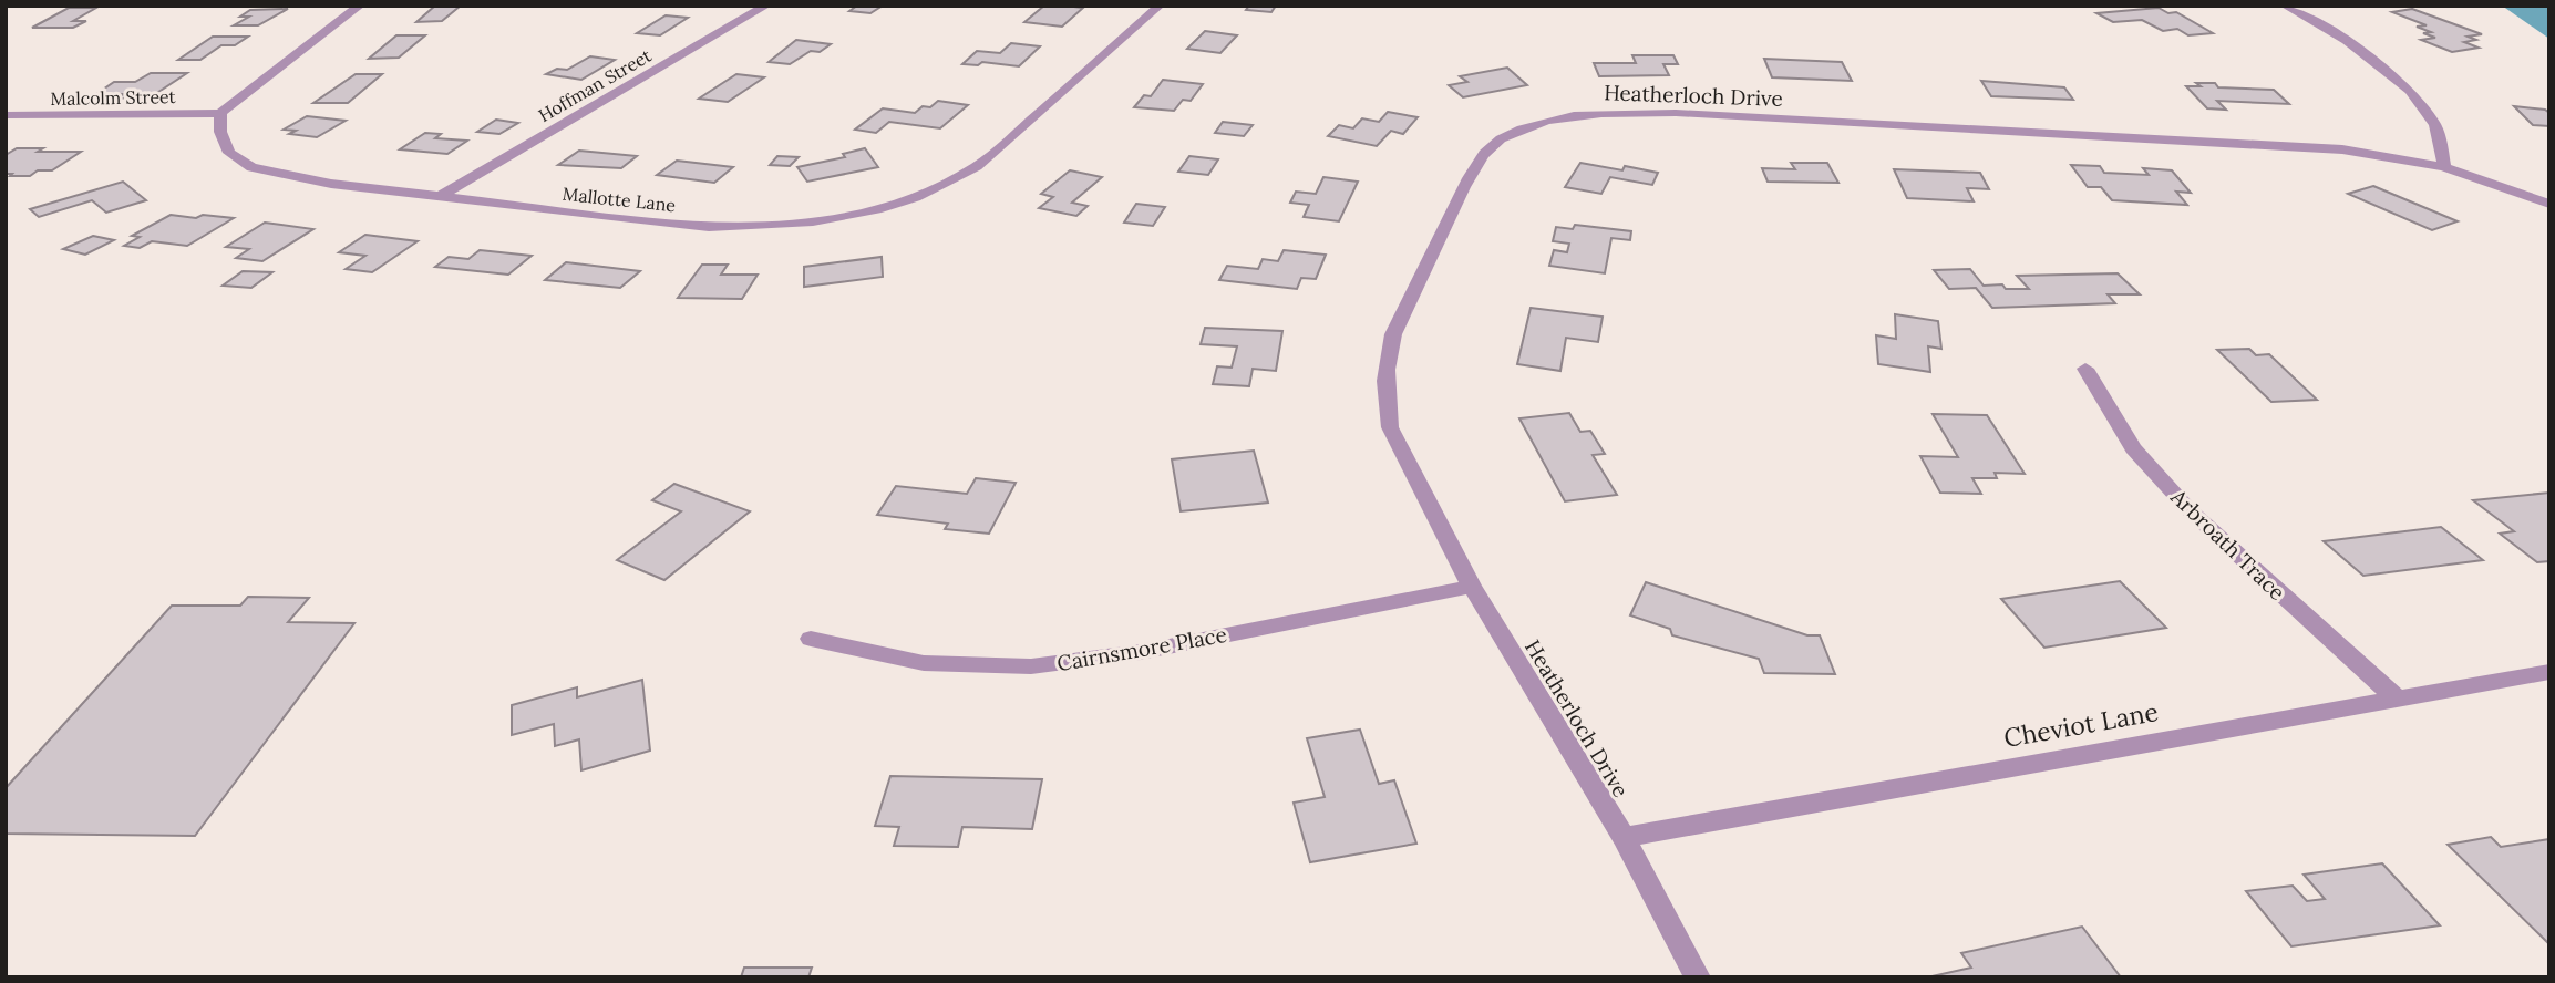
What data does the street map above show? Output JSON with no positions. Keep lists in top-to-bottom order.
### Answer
{
  "streets": {
    "street": [
      "Hoffman Street",
      "Heatherloch Drive",
      "Malcolm Street",
      "Mallotte Lane",
      "Arbroath Trace",
      "Cairnsmore Place",
      "Cheviot Lane"
    ]
  },
  "crossings": [
    ["Hoffman Street", "Mallotte Lane"],
    ["Heatherloch Drive", "Cairnsmore Place"],
    ["Heatherloch Drive", "Cheviot Lane"],
    ["Malcolm Street", "Mallotte Lane"],
    ["Arbroath Trace", "Cheviot Lane"]
  ]
}
